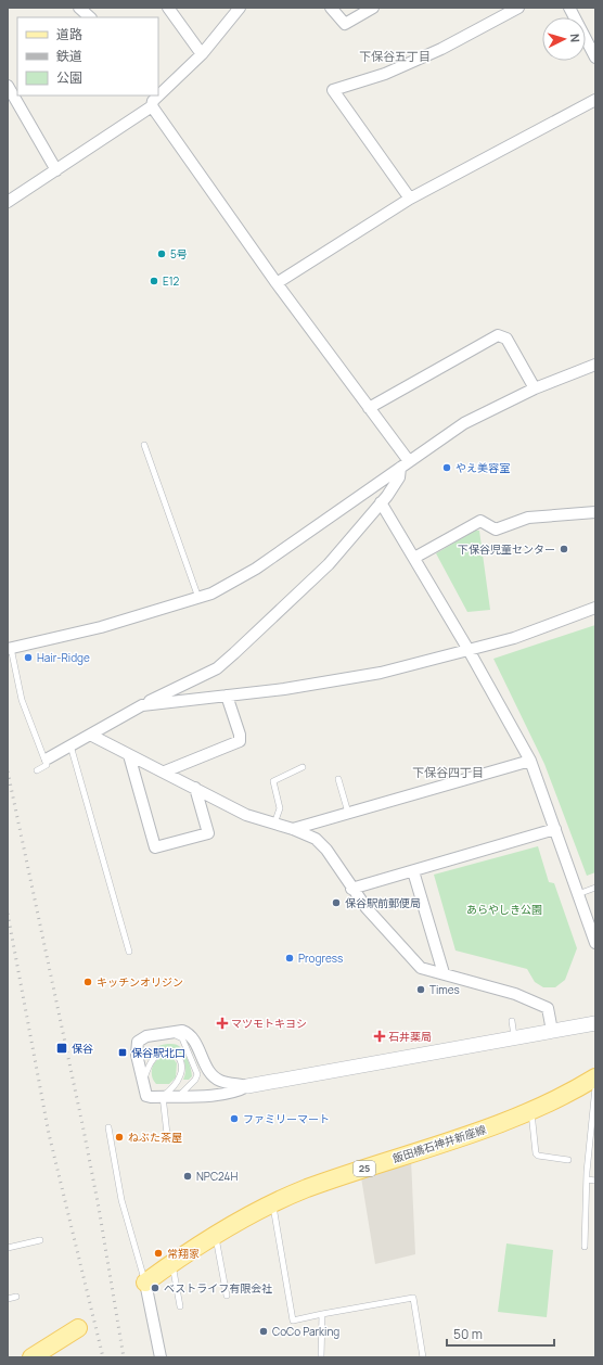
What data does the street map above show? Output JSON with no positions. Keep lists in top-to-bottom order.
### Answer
{
  "streets": {
    "main road": ["飯田橋石神井新座線", "25"]
  },
  "districts": ["下保谷五丁目", "下保谷四丁目"],
  "parks": ["あらやしき公園"],
  "places": {
    "other": [
      "5号",
      "E12",
      "やえ美容室",
      "下保谷児童センター",
      "Hair-Ridge",
      "保谷駅前郵便局",
      "Progress",
      "キッチンオリジン",
      "Times",
      "ファミリーマート",
      "ねぶた茶屋",
      "NPC24H",
      "常翔家",
      "ベストライフ有限会社",
      "CoCo Parking"
    ],
    "health": ["マツモトキヨシ", "石井薬局"],
    "transit": ["保谷", "保谷駅北口"]
  },
  "legend": ["道路", "鉄道", "公園"],
  "scale_bar": "50 m",
  "north": "right"
}
